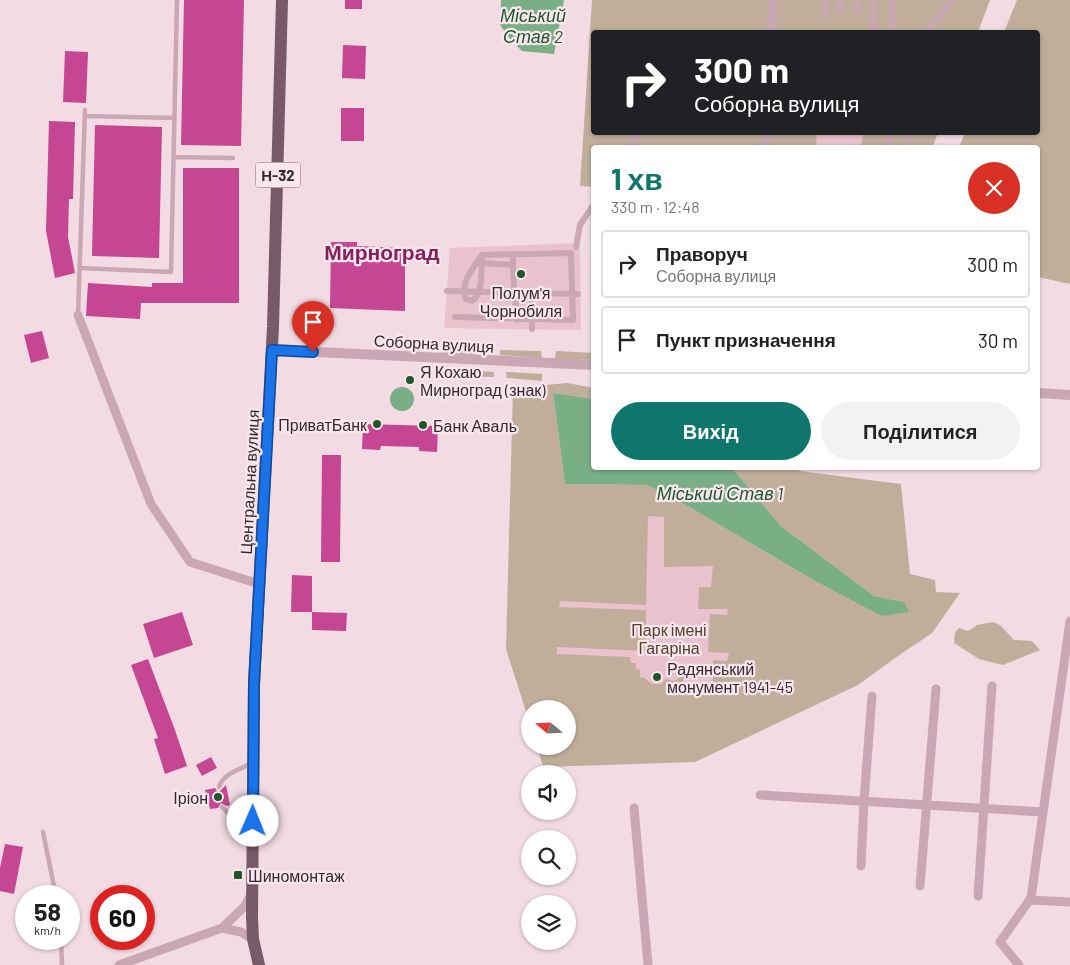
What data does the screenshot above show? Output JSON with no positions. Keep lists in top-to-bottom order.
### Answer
{
  "streets": {
    "main road": ["Н-32", "Центральна вулиця"],
    "street": ["Соборна вулиця"]
  },
  "crossings": [
    ["Соборна вулиця", "Центральна вулиця"]
  ],
  "districts": ["Мирноград"],
  "water": ["Міський Став 2", "Міський Став 1"],
  "parks": ["Парк імені Гагаріна"],
  "places": {
    "other": [
      "Полум'я Чорнобиля",
      "Я Кохаю Мирноград (знак)",
      "ПриватБанк",
      "Банк Аваль",
      "Радянський монумент 1941-45",
      "Іріон"
    ],
    "transit": ["Шиномонтаж"]
  },
  "north": "left",
  "page": {
    "turn": ["300 m", "Соборна вулиця"],
    "heading": ["1 хв", "330 m · 12:48"],
    "list": [
      {
        "name": "Праворуч",
        "note": "Соборна вулиця",
        "value": "300 m"
      },
      {
        "name": "Пункт призначення",
        "value": "30 m"
      }
    ],
    "buttons": ["Вихід", "Поділитися"],
    "speed": "58 km/h",
    "limit": "60"
  }
}
